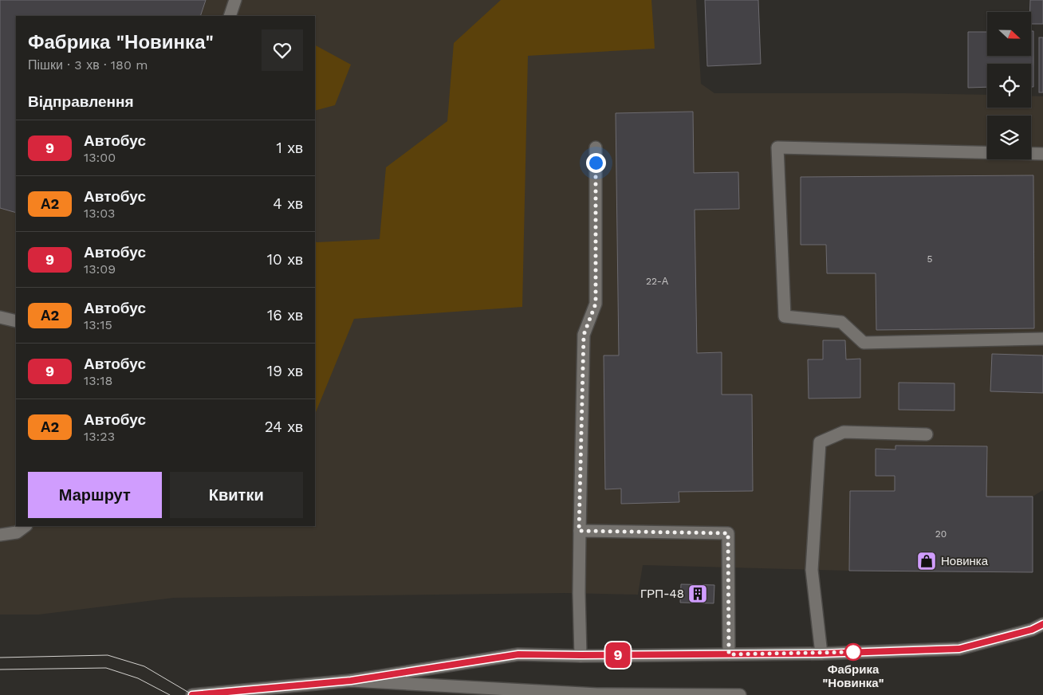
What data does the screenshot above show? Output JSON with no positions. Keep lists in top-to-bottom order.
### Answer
{
  "places": {
    "shop": ["Новинка"],
    "building": ["ГРП-48"],
    "other": ["Фабрика \"Новинка\""]
  },
  "lines": ["bus line 9"],
  "house_numbers": ["5", "22-А", "20"],
  "north": "right",
  "page": {
    "on_map": "9",
    "heading": [
      ["Фабрика \"Новинка\"", "Пішки · 3 хв · 180 m"],
      "Відправлення"
    ],
    "list": [
      {
        "mark": "9",
        "name": "Автобус",
        "note": "13:00",
        "value": "1 хв"
      },
      {
        "mark": "А2",
        "name": "Автобус",
        "note": "13:03",
        "value": "4 хв"
      },
      {
        "mark": "9",
        "name": "Автобус",
        "note": "13:09",
        "value": "10 хв"
      },
      {
        "mark": "А2",
        "name": "Автобус",
        "note": "13:15",
        "value": "16 хв"
      },
      {
        "mark": "9",
        "name": "Автобус",
        "note": "13:18",
        "value": "19 хв"
      },
      {
        "mark": "А2",
        "name": "Автобус",
        "note": "13:23",
        "value": "24 хв"
      }
    ],
    "buttons": ["Маршрут", "Квитки"]
  }
}
